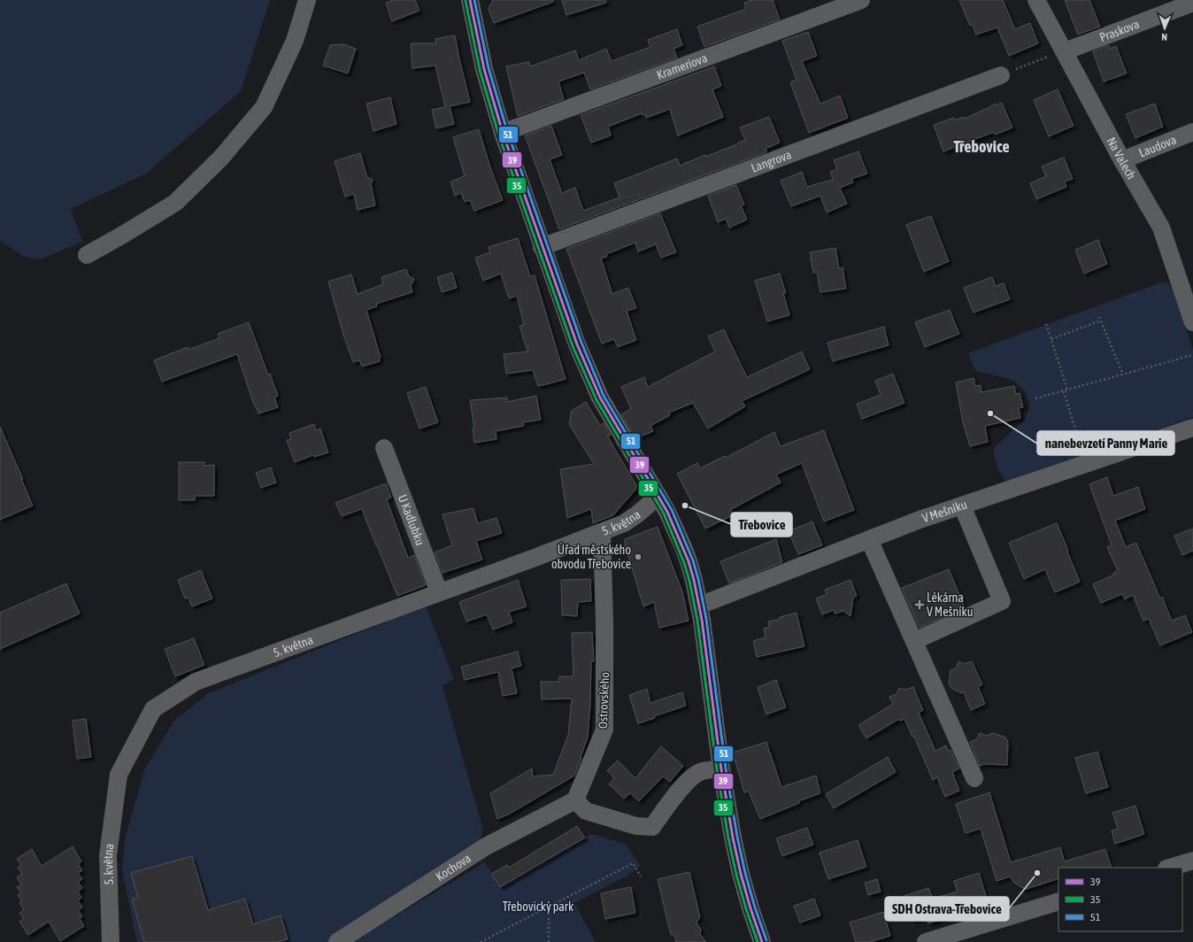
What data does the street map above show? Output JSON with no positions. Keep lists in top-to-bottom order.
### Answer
{
  "streets": {
    "street": [
      "Praskova",
      "Krameriova",
      "Laudova",
      "Na Valech",
      "Langrova",
      "V Mešníku",
      "U Kadlubku",
      "5. května",
      "Ostrovského",
      "Kochova"
    ]
  },
  "crossings": [
    ["Praskova", "Na Valech"],
    ["Laudova", "Na Valech"],
    ["U Kadlubku", "5. května"],
    ["5. května", "Ostrovského"],
    ["Ostrovského", "Kochova"]
  ],
  "districts": ["Třebovice"],
  "parks": ["Třebovický park"],
  "places": {
    "other": [
      "nanebevzetí Panny Marie",
      "Třebovice",
      "Úřad městského obvodu Třebovice",
      "SDH Ostrava-Třebovice"
    ],
    "health": ["Lékárna V Mešníku"]
  },
  "lines": ["transit line 39", "transit line 51", "transit line 35"],
  "legend": ["39", "35", "51"],
  "north": "bottom"
}
